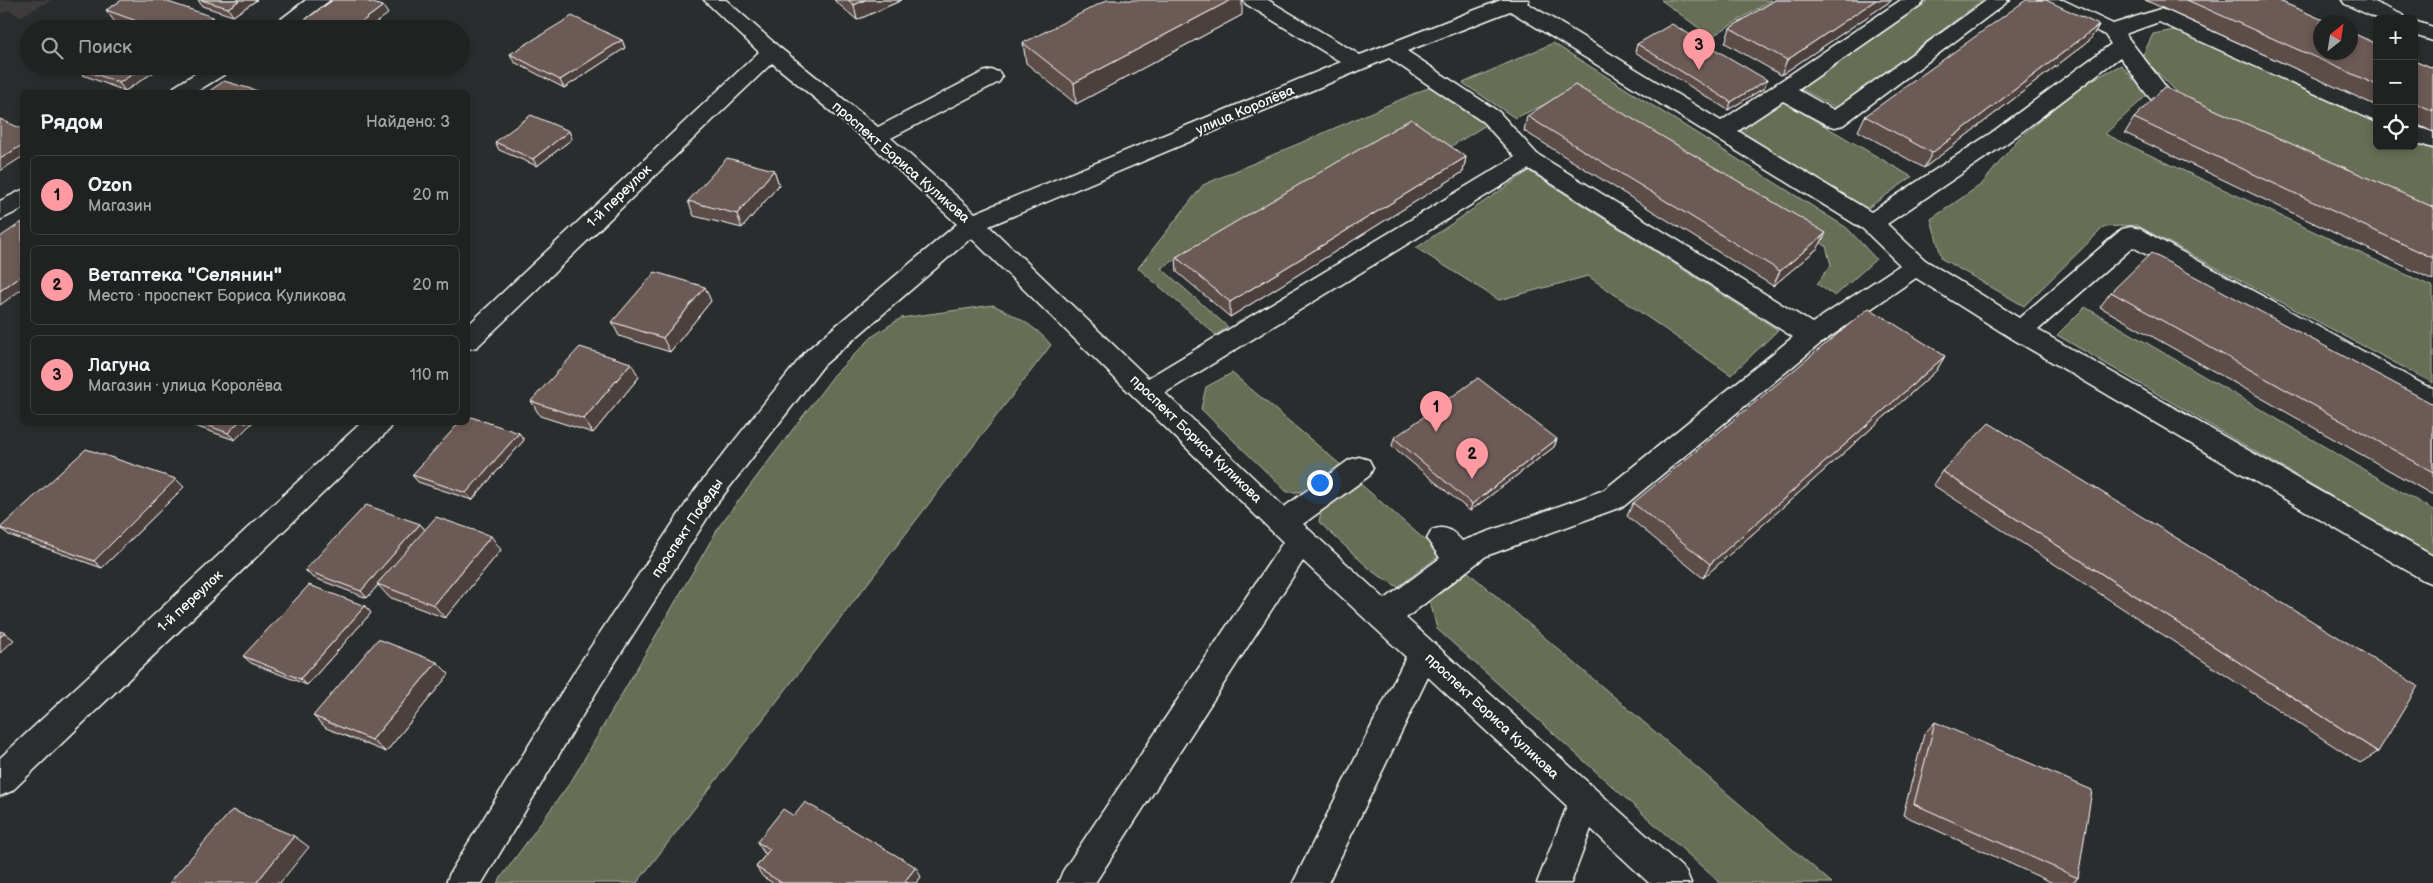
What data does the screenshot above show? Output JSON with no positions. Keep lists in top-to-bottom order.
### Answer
{
  "streets": {
    "street": [
      "улица Королёва",
      "проспект Бориса Куликова",
      "1-й переулок",
      "проспект Победы"
    ]
  },
  "crossings": [
    ["улица Королёва", "проспект Бориса Куликова"],
    ["улица Королёва", "проспект Победы"],
    ["проспект Бориса Куликова", "1-й переулок"],
    ["проспект Бориса Куликова", "проспект Победы"]
  ],
  "north": "top right",
  "page": {
    "map_buttons": ["+", "−"],
    "search": "Поиск",
    "pins": ["3", "1", "2"],
    "heading": ["Рядом", "Найдено: 3"],
    "list": [
      {
        "mark": "1",
        "name": "Ozon",
        "note": "Магазин",
        "value": "20 m"
      },
      {
        "mark": "2",
        "name": "Ветаптека \"Селянин\"",
        "note": "Место · проспект Бориса Куликова",
        "value": "20 m"
      },
      {
        "mark": "3",
        "name": "Лагуна",
        "note": "Магазин · улица Королёва",
        "value": "110 m"
      }
    ]
  }
}
